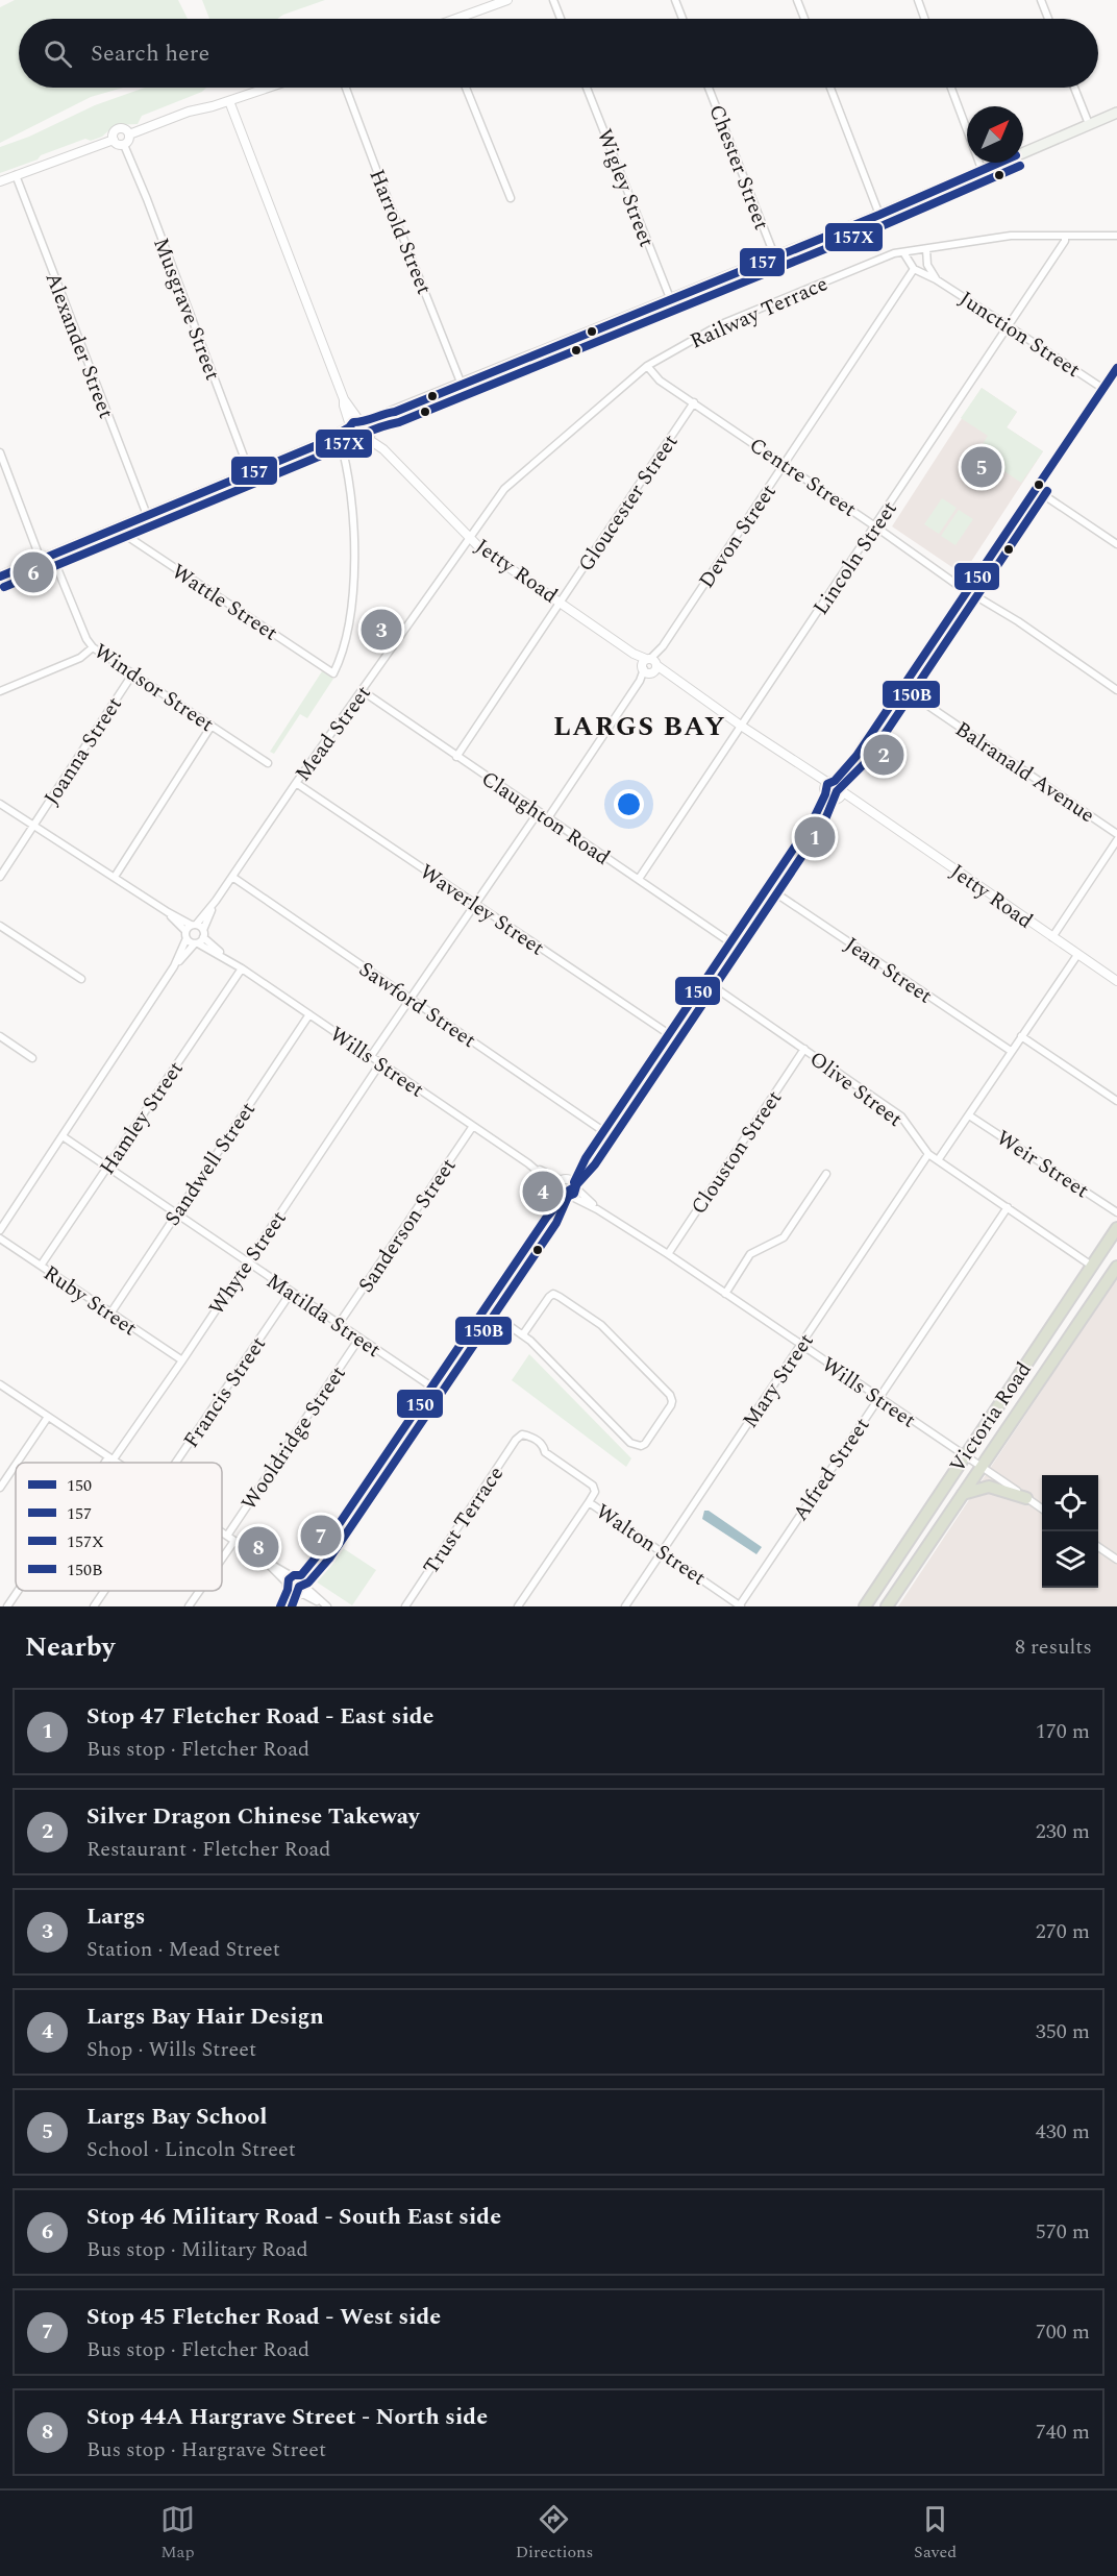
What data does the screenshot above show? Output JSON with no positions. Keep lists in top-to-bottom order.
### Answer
{
  "streets": {
    "highway": ["Victoria Road"],
    "street": [
      "Chester Street",
      "Wigley Street",
      "Harrold Street",
      "Musgrave Street",
      "Railway Terrace",
      "Junction Street",
      "Alexander Street",
      "Centre Street",
      "Gloucester Street",
      "Devon Street",
      "Lincoln Street",
      "Jetty Road",
      "Wattle Street",
      "Windsor Street",
      "Mead Street",
      "Joanna Street",
      "Balranald Avenue",
      "Claughton Road",
      "Waverley Street",
      "Jean Street",
      "Sawford Street",
      "Wills Street",
      "Olive Street",
      "Hamley Street",
      "Clouston Street",
      "Sandwell Street",
      "Weir Street",
      "Sanderson Street",
      "Whyte Street",
      "Ruby Street",
      "Matilda Street",
      "Mary Street",
      "Francis Street",
      "Wooldridge Street",
      "Alfred Street",
      "Trust Terrace",
      "Walton Street"
    ]
  },
  "crossings": [
    ["Railway Terrace", "Junction Street"],
    ["Railway Terrace", "Centre Street"],
    ["Railway Terrace", "Lincoln Street"],
    ["Railway Terrace", "Jetty Road"],
    ["Railway Terrace", "Mead Street"],
    ["Junction Street", "Devon Street"],
    ["Junction Street", "Lincoln Street"],
    ["Centre Street", "Gloucester Street"],
    ["Centre Street", "Devon Street"],
    ["Centre Street", "Lincoln Street"],
    ["Gloucester Street", "Jetty Road"],
    ["Gloucester Street", "Claughton Road"],
    ["Devon Street", "Jetty Road"],
    ["Devon Street", "Claughton Road"],
    ["Lincoln Street", "Jetty Road"],
    ["Lincoln Street", "Claughton Road"],
    ["Jetty Road", "Mead Street"],
    ["Windsor Street", "Joanna Street"],
    ["Mead Street", "Claughton Road"],
    ["Mead Street", "Waverley Street"],
    ["Mead Street", "Sawford Street"],
    ["Mead Street", "Wills Street"],
    ["Wills Street", "Hamley Street"],
    ["Wills Street", "Clouston Street"],
    ["Wills Street", "Sandwell Street"],
    ["Wills Street", "Sanderson Street"],
    ["Wills Street", "Whyte Street"],
    ["Wills Street", "Mary Street"],
    ["Wills Street", "Victoria Road"],
    ["Wills Street", "Alfred Street"],
    ["Olive Street", "Clouston Street"],
    ["Olive Street", "Mary Street"],
    ["Olive Street", "Victoria Road"],
    ["Olive Street", "Alfred Street"],
    ["Hamley Street", "Ruby Street"],
    ["Hamley Street", "Matilda Street"],
    ["Sandwell Street", "Ruby Street"],
    ["Sandwell Street", "Matilda Street"],
    ["Sanderson Street", "Matilda Street"],
    ["Whyte Street", "Ruby Street"],
    ["Whyte Street", "Matilda Street"],
    ["Matilda Street", "Francis Street"],
    ["Matilda Street", "Wooldridge Street"],
    ["Mary Street", "Walton Street"],
    ["Alfred Street", "Walton Street"],
    ["Trust Terrace", "Walton Street"]
  ],
  "districts": ["LARGS BAY"],
  "lines": [
    "transit line 157",
    "transit line 157X",
    "transit line 150",
    "transit line 150B"
  ],
  "legend": [
    "150",
    "157",
    "157X",
    "150B"
  ],
  "north": "top right",
  "page": {
    "search": "Search here",
    "pins": [
      "5",
      "6",
      "3",
      "2",
      "1",
      "4",
      "7",
      "8"
    ],
    "heading": ["Nearby", "8 results"],
    "list": [
      {
        "mark": "1",
        "name": "Stop 47 Fletcher Road - East side",
        "note": "Bus stop · Fletcher Road",
        "value": "170 m"
      },
      {
        "mark": "2",
        "name": "Silver Dragon Chinese Takeway",
        "note": "Restaurant · Fletcher Road",
        "value": "230 m"
      },
      {
        "mark": "3",
        "name": "Largs",
        "note": "Station · Mead Street",
        "value": "270 m"
      },
      {
        "mark": "4",
        "name": "Largs Bay Hair Design",
        "note": "Shop · Wills Street",
        "value": "350 m"
      },
      {
        "mark": "5",
        "name": "Largs Bay School",
        "note": "School · Lincoln Street",
        "value": "430 m"
      },
      {
        "mark": "6",
        "name": "Stop 46 Military Road - South East side",
        "note": "Bus stop · Military Road",
        "value": "570 m"
      },
      {
        "mark": "7",
        "name": "Stop 45 Fletcher Road - West side",
        "note": "Bus stop · Fletcher Road",
        "value": "700 m"
      },
      {
        "mark": "8",
        "name": "Stop 44A Hargrave Street - North side",
        "note": "Bus stop · Hargrave Street",
        "value": "740 m"
      }
    ],
    "nav": ["Map", "Directions", "Saved"]
  }
}
